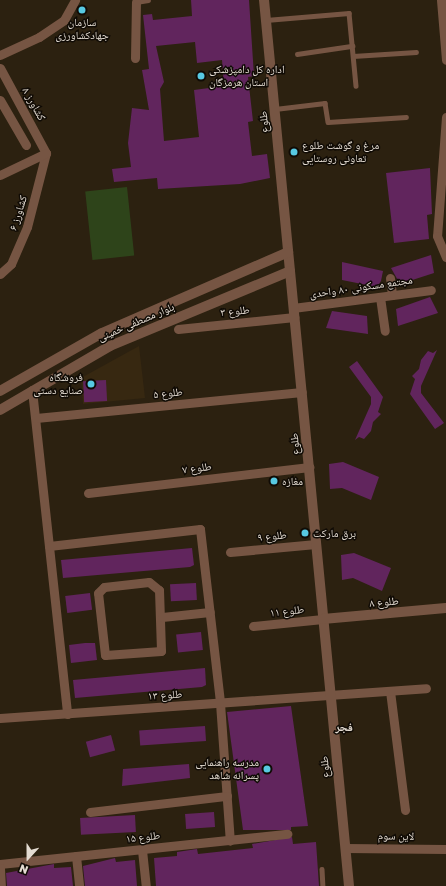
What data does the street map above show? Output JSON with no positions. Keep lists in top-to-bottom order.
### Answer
{
  "streets": {
    "street": [
      "کشاورز ۸",
      "طلوع",
      "کشاورز ۶",
      "مجتمع مسکونی ۸۰ واحدی",
      "طلوع ۳",
      "بلوار مصطفی خمینی",
      "طلوع ۵",
      "طلوع ۷",
      "طلوع ۹",
      "طلوع ۸",
      "طلوع ۱۱",
      "طلوع ۱۳",
      "لاین سوم",
      "طلوع ۱۵"
    ]
  },
  "crossings": [
    ["کشاورز ۸", "کشاورز ۶"],
    ["طلوع", "مجتمع مسکونی ۸۰ واحدی"],
    ["طلوع", "طلوع ۳"],
    ["طلوع", "بلوار مصطفی خمینی"],
    ["طلوع", "طلوع ۵"],
    ["طلوع", "طلوع ۷"],
    ["طلوع", "طلوع ۹"],
    ["طلوع", "طلوع ۸"],
    ["طلوع", "طلوع ۱۱"],
    ["طلوع", "طلوع ۱۳"],
    ["طلوع", "لاین سوم"],
    ["مجتمع مسکونی ۸۰ واحدی", "طلوع ۳"],
    ["طلوع ۸", "طلوع ۱۱"]
  ],
  "districts": ["فجر"],
  "places": [
    "سازمان جهادکشاورزی",
    "اداره کل دامپزشکی استان هرمزگان",
    "مرغ و گوشت طلوع تعاونی روستایی",
    "فروشگاه صنایع دستی",
    "مغازه",
    "برق مارکت",
    "مدرسه راهنمایی پسرانه شاهد"
  ],
  "north": "bottom"
}
